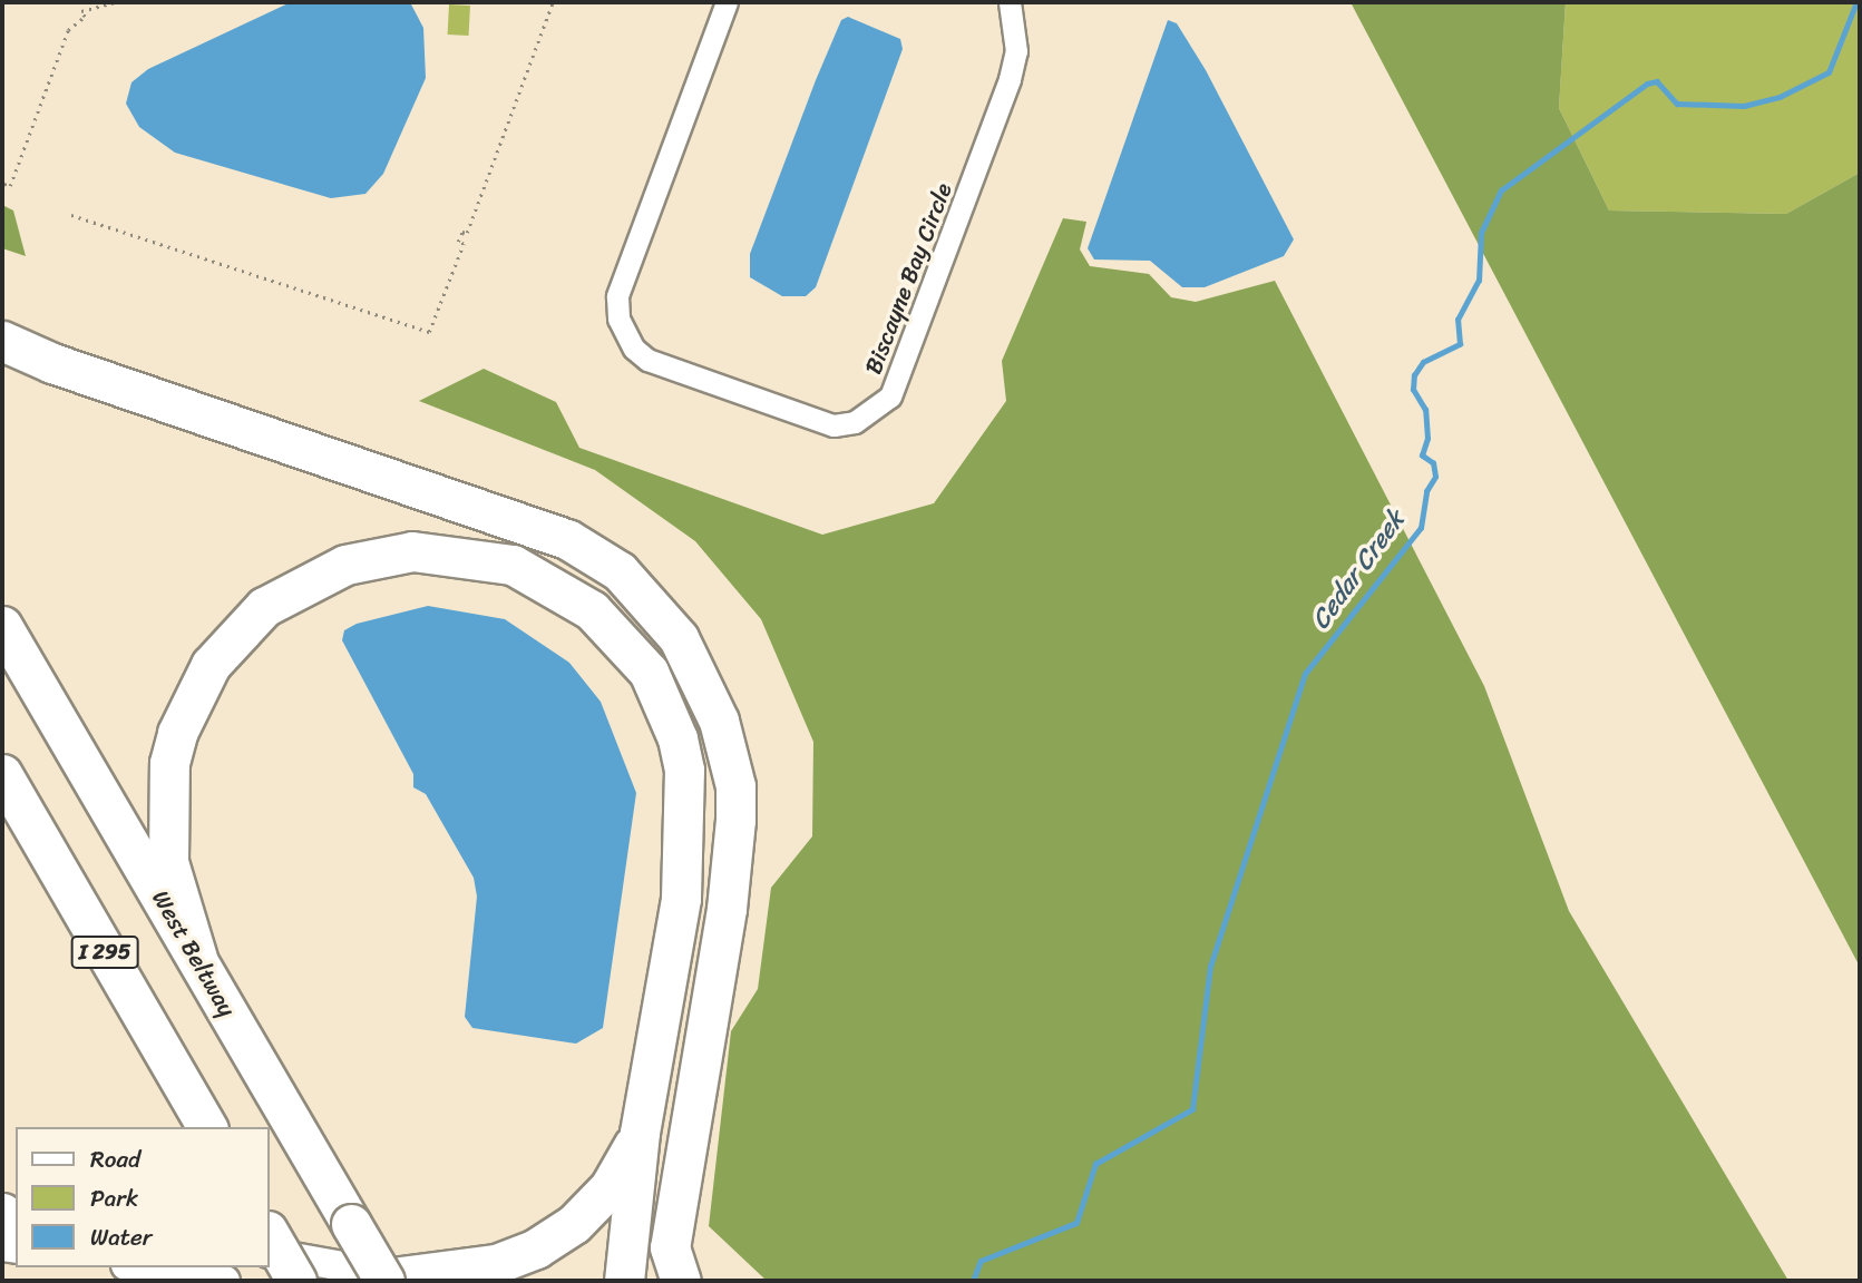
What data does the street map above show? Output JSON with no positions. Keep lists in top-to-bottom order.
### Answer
{
  "streets": {
    "highway": ["I 295", "West Beltway"],
    "street": ["Biscayne Bay Circle"]
  },
  "water": ["Cedar Creek"],
  "legend": ["Road", "Park", "Water"]
}
